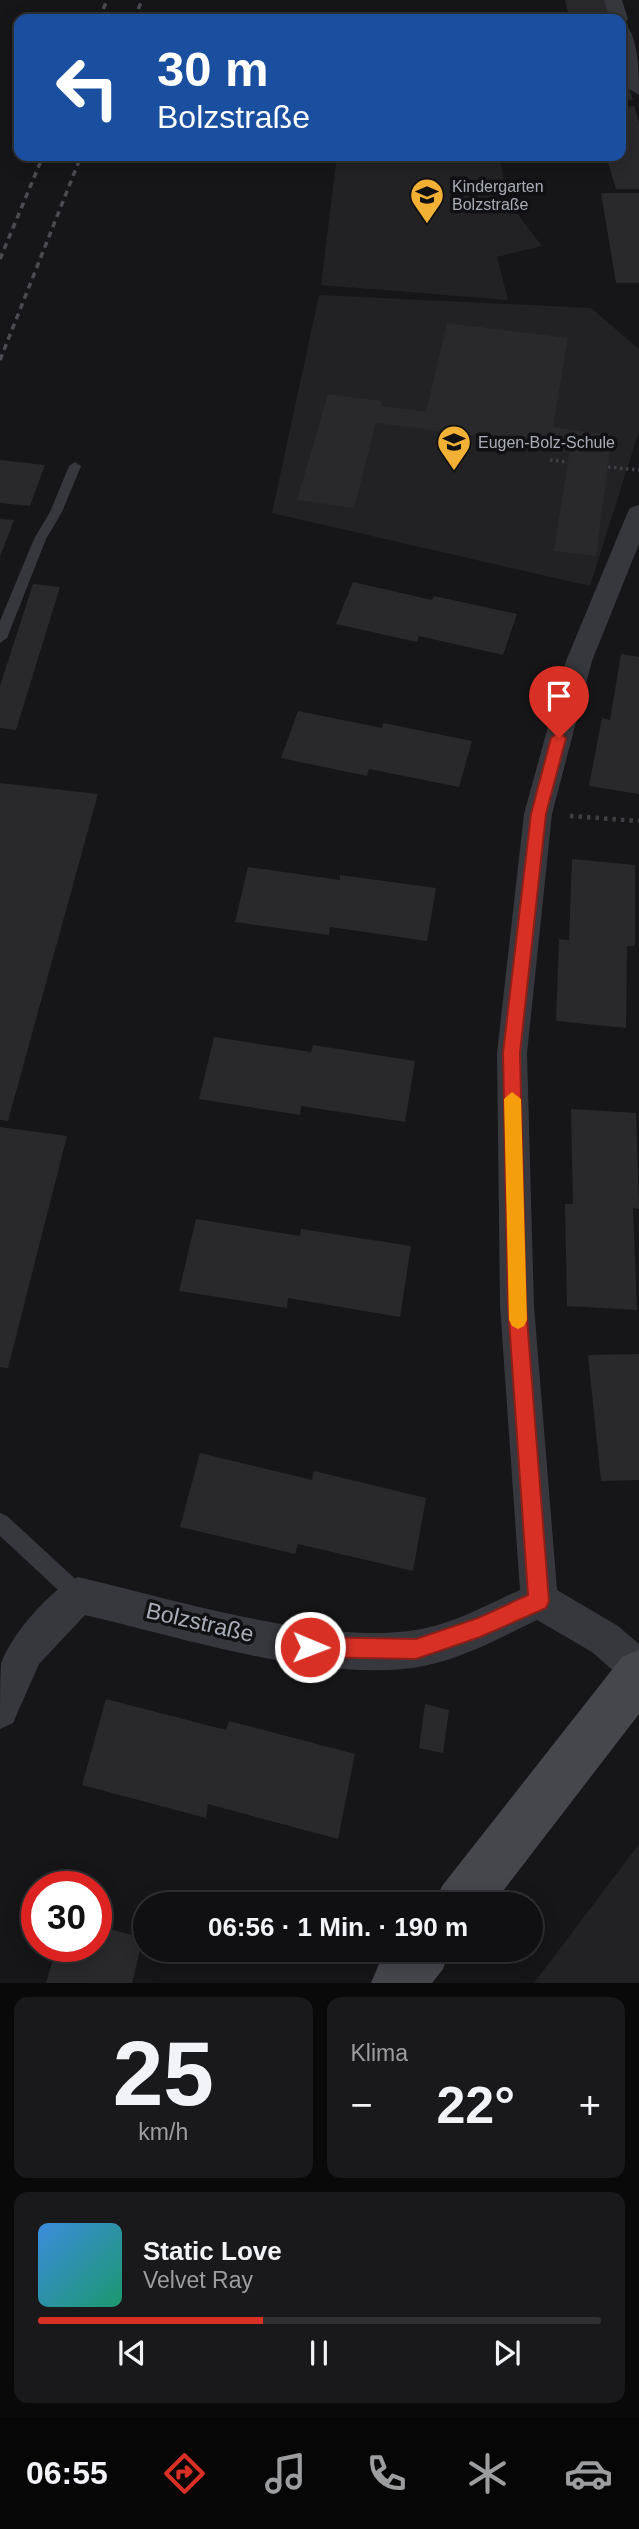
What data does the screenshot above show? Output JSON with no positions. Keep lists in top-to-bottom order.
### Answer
{
  "streets": {
    "street": ["Bolzstraße"]
  },
  "places": {
    "school or university": ["Kindergarten Bolzstraße", "Eugen-Bolz-Schule"]
  },
  "page": {
    "turn": ["30 m", "Bolzstraße"],
    "limit": "30",
    "trip": "06:56 · 1 Min. · 190 m",
    "tile": [
      ["25", "km/h"],
      "Klima"
    ],
    "heat": ["−", "22°", "+"],
    "song": ["Static Love", "Velvet Ray"],
    "tabs": "06:55"
  }
}
